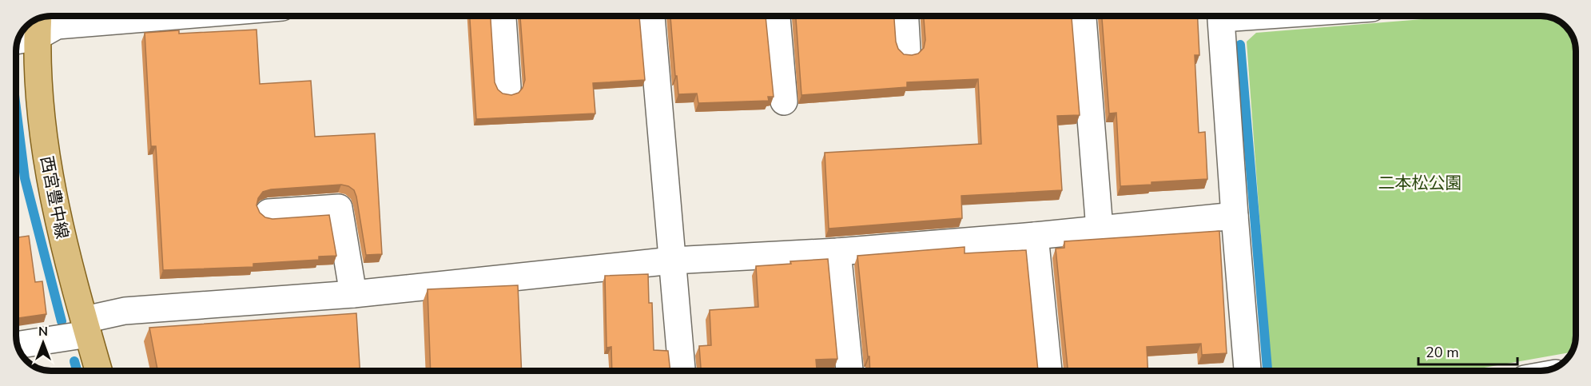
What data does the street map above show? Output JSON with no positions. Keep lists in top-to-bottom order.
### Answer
{
  "streets": {
    "main road": ["西宮豊中線"]
  },
  "parks": ["二本松公園"],
  "scale_bar": "20 m",
  "north": "top"
}
